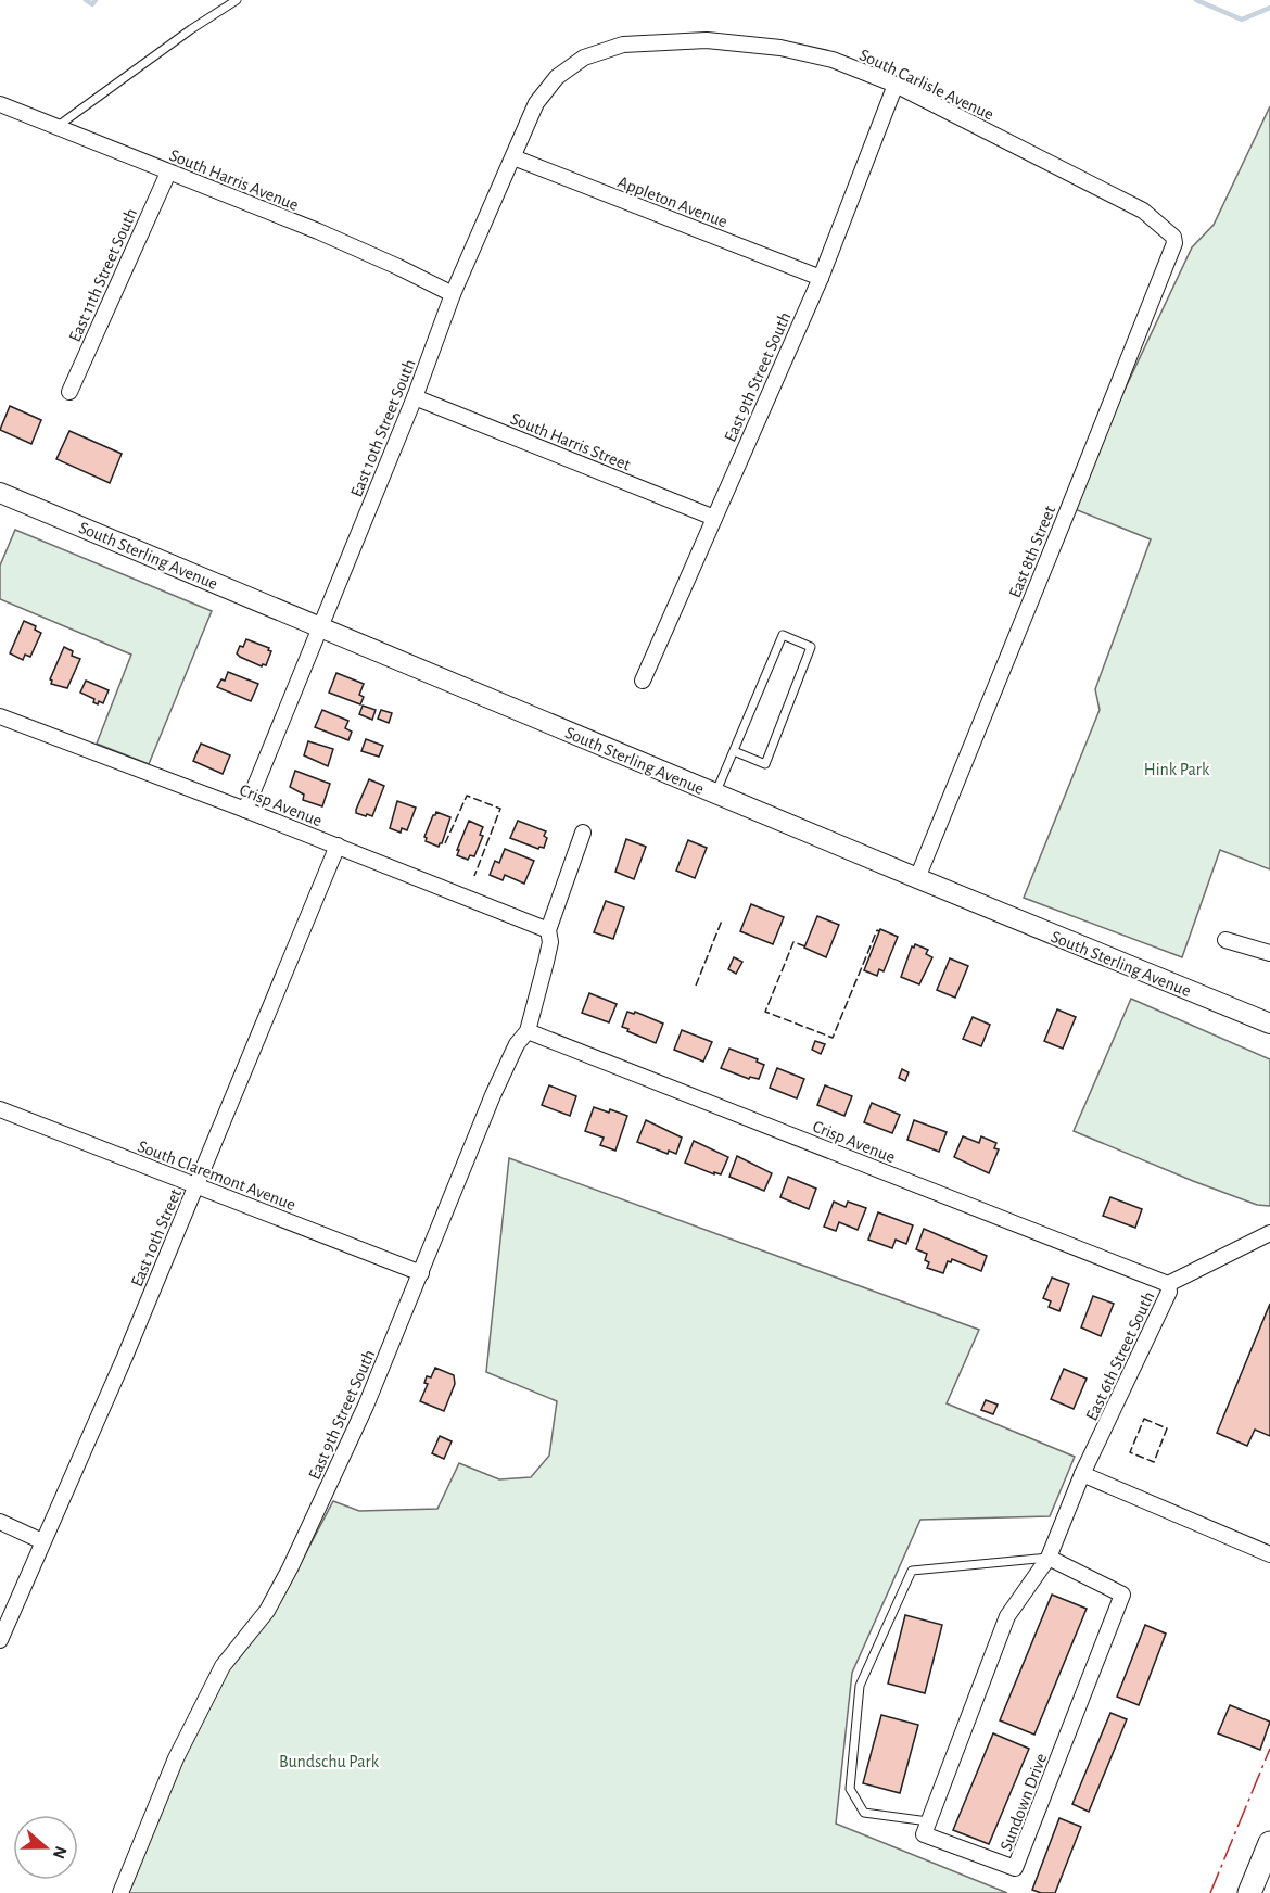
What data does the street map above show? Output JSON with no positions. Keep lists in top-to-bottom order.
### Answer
{
  "streets": {
    "main road": ["South Sterling Avenue"],
    "street": [
      "South Carlisle Avenue",
      "South Harris Avenue",
      "Appleton Avenue",
      "East 11th Street South",
      "East 9th Street South",
      "East 10th Street South",
      "South Harris Street",
      "East 8th Street",
      "Crisp Avenue",
      "South Claremont Avenue",
      "East 10th Street",
      "East 6th Street South",
      "Sundown Drive"
    ]
  },
  "crossings": [
    ["South Carlisle Avenue", "East 9th Street South"],
    ["South Carlisle Avenue", "East 10th Street South"],
    ["South Carlisle Avenue", "East 8th Street"],
    ["South Harris Avenue", "East 11th Street South"],
    ["South Harris Avenue", "East 10th Street South"],
    ["Appleton Avenue", "East 9th Street South"],
    ["Appleton Avenue", "East 10th Street South"],
    ["East 9th Street South", "South Harris Street"],
    ["East 9th Street South", "Crisp Avenue"],
    ["East 9th Street South", "South Claremont Avenue"],
    ["East 10th Street South", "South Harris Street"],
    ["East 10th Street South", "South Sterling Avenue"],
    ["East 10th Street South", "Crisp Avenue"],
    ["East 8th Street", "South Sterling Avenue"],
    ["Crisp Avenue", "East 10th Street"],
    ["Crisp Avenue", "East 6th Street South"],
    ["South Claremont Avenue", "East 10th Street"]
  ],
  "parks": ["Hink Park", "Bundschu Park"],
  "north": "right"
}
